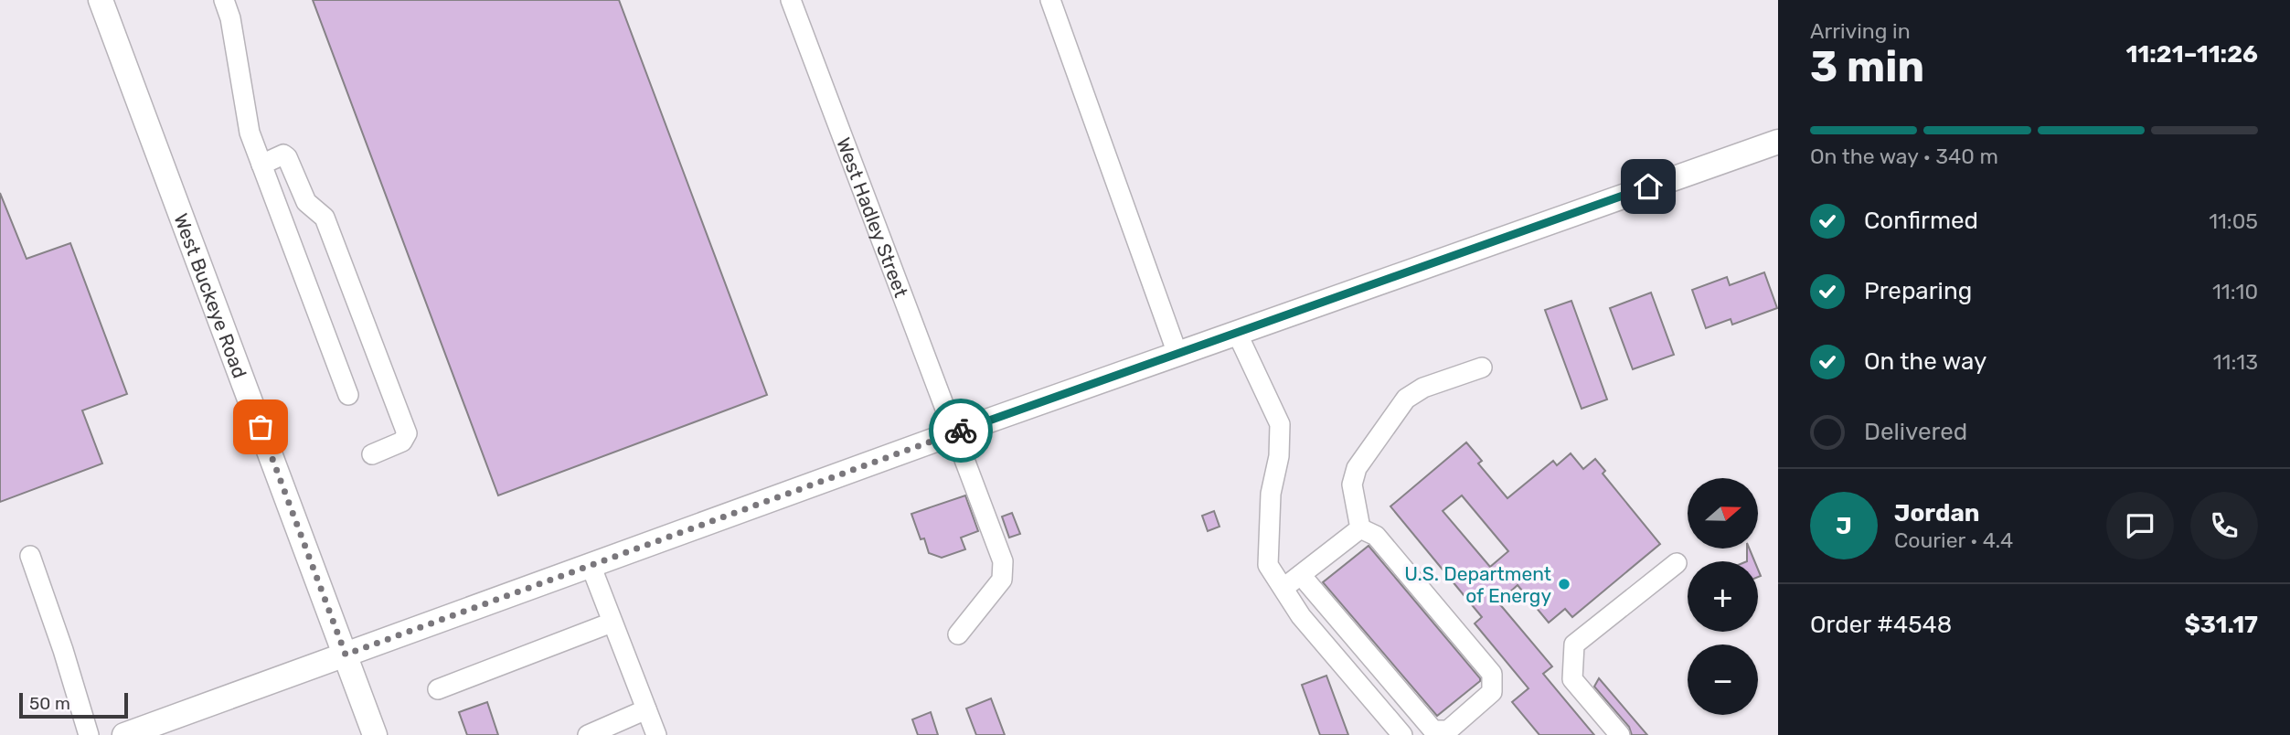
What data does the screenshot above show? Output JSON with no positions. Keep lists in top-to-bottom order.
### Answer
{
  "streets": {
    "main road": ["West Buckeye Road"],
    "street": ["West Hadley Street"]
  },
  "places": ["U.S. Department of Energy"],
  "scale_bar": "50 m",
  "north": "right",
  "page": {
    "heading": ["3 min", "Arriving in", "11:21–11:26"],
    "panel": [
      "Jordan",
      "Courier · 4.4",
      "Order #4548",
      "$31.17"
    ],
    "bar": "On the way · 340 m",
    "list": [
      ["Confirmed", "11:05"],
      ["Preparing", "11:10"],
      ["On the way", "11:13"],
      "Delivered"
    ],
    "map_buttons": ["+", "−"],
    "round": "J",
    "scale": "50 m"
  }
}
